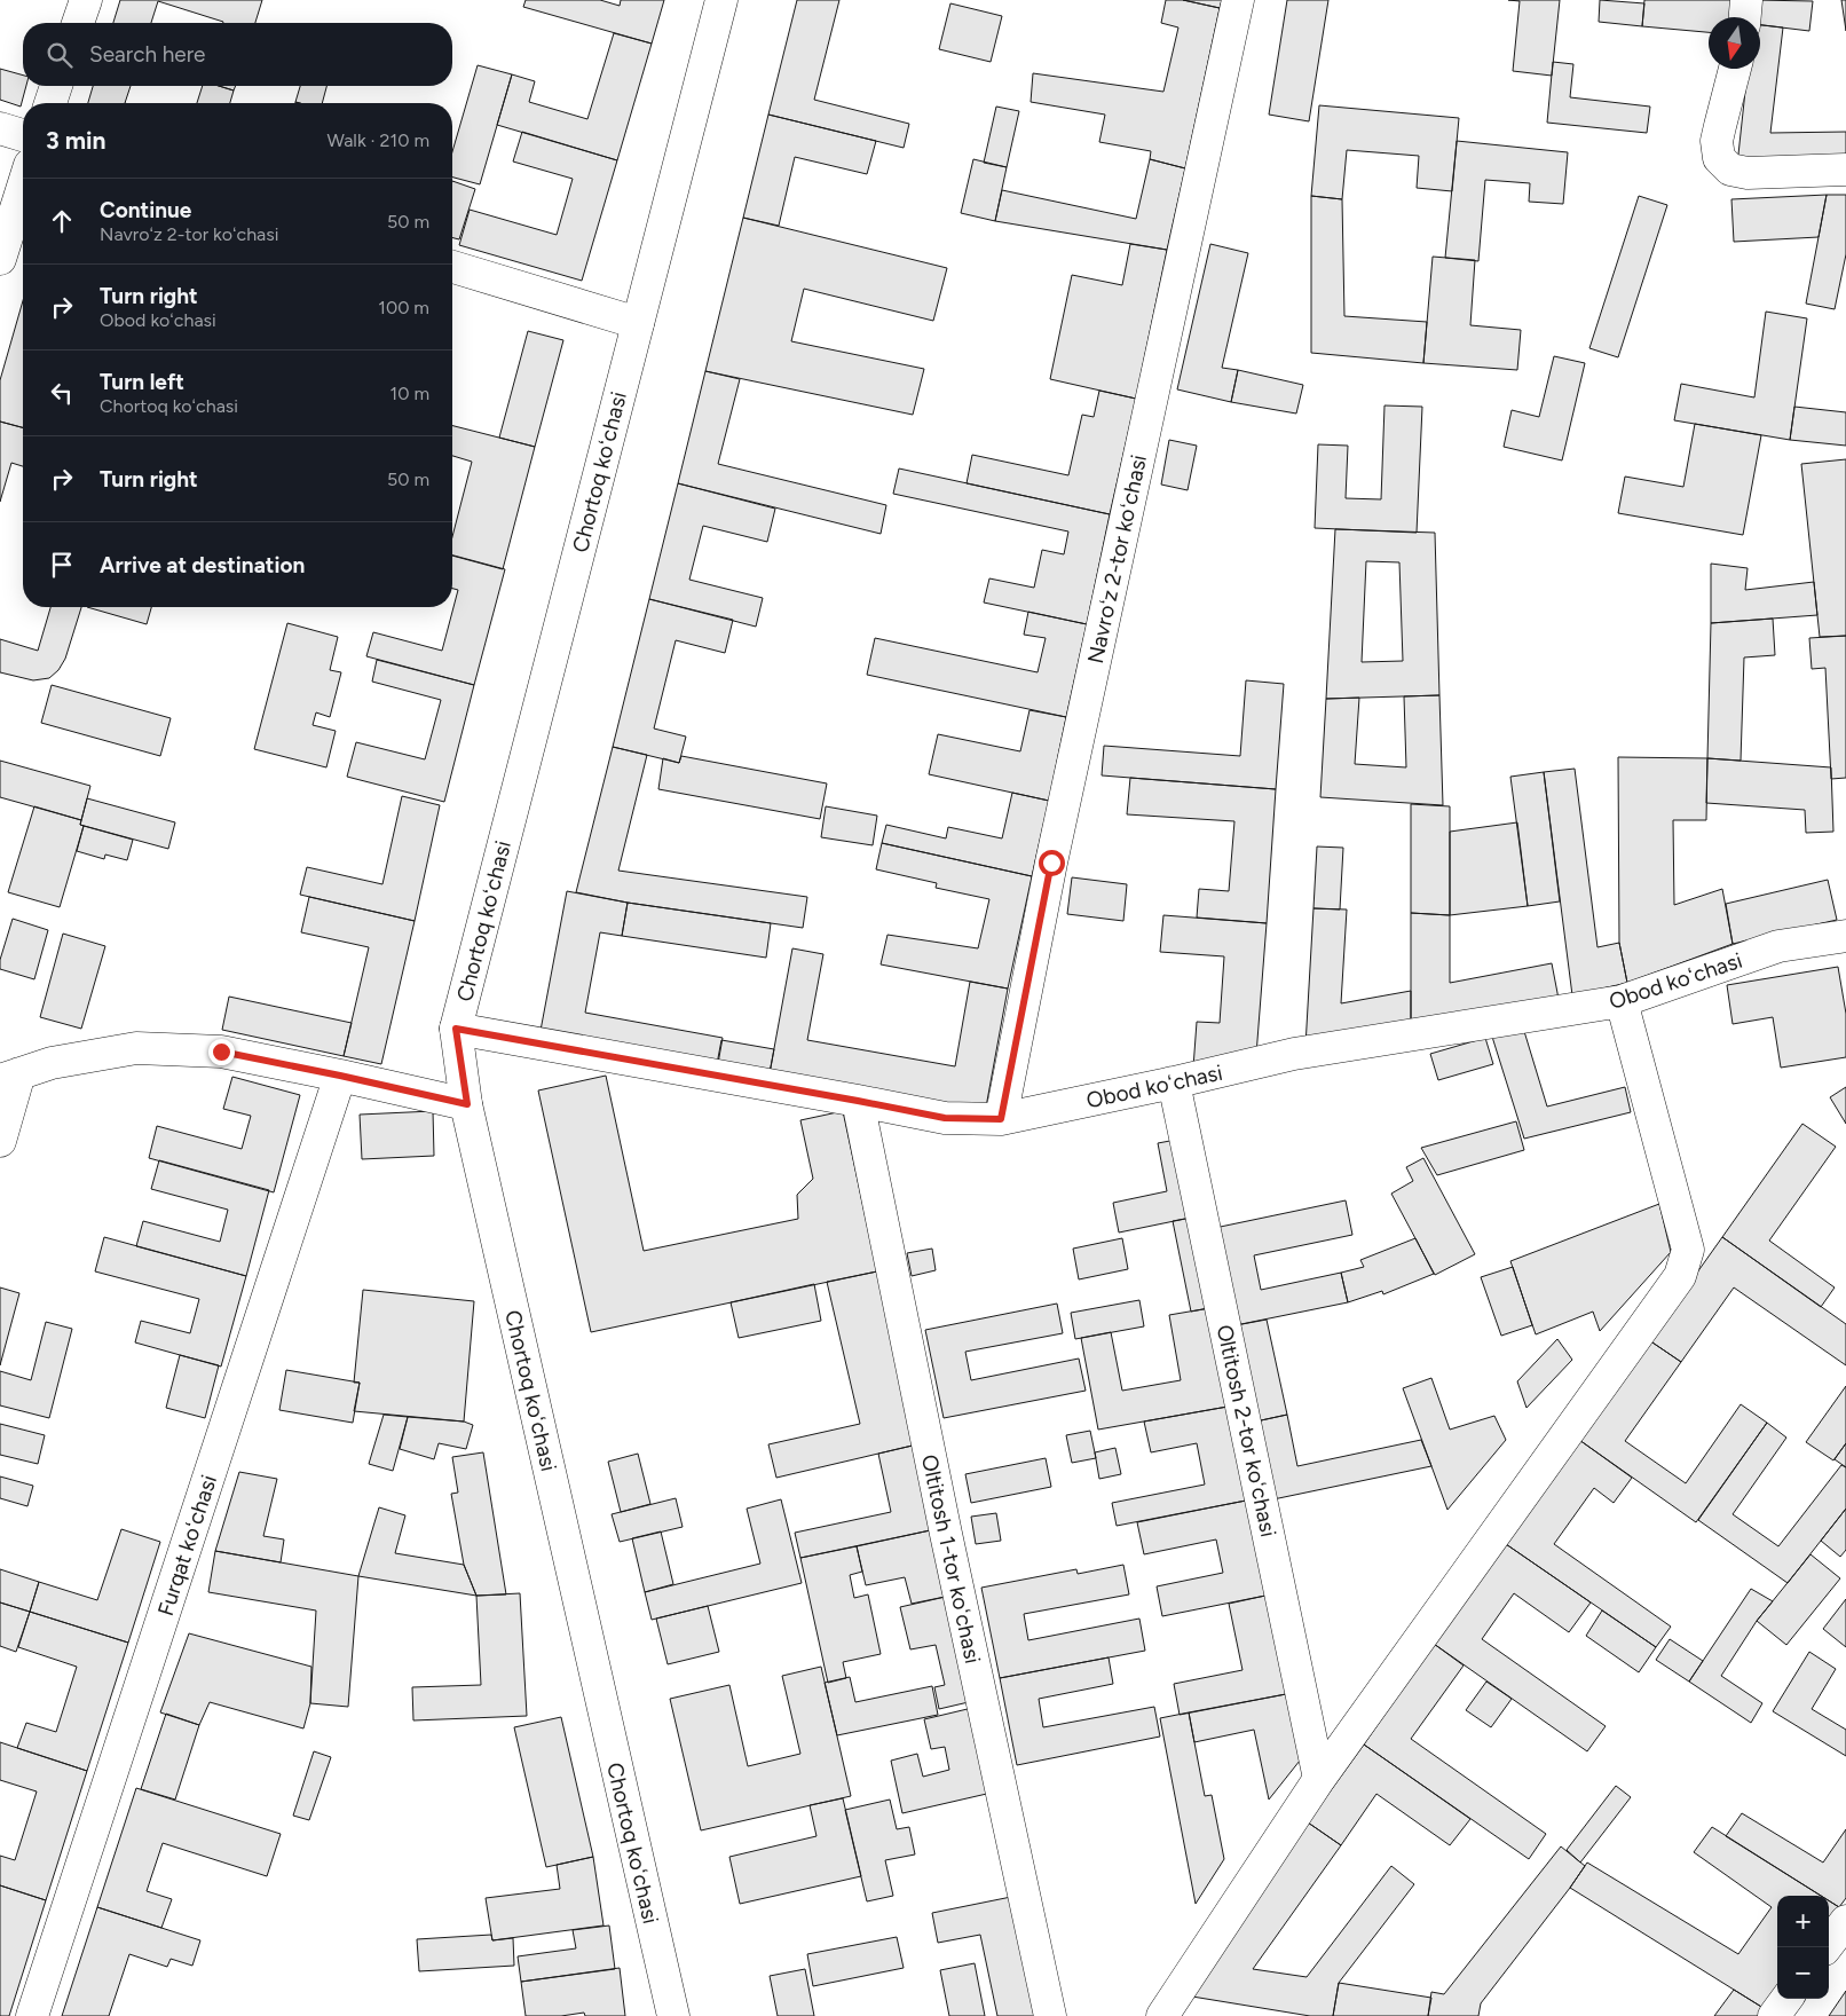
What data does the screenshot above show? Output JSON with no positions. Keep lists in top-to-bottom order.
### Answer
{
  "streets": {
    "street": [
      "Chortoq koʻchasi",
      "Navroʻz 2-tor koʻchasi",
      "Obod koʻchasi",
      "Oltitosh 2-tor koʻchasi",
      "Furqat koʻchasi",
      "Oltitosh 1-tor koʻchasi"
    ]
  },
  "crossings": [
    ["Chortoq koʻchasi", "Obod koʻchasi"],
    ["Navroʻz 2-tor koʻchasi", "Obod koʻchasi"],
    ["Obod koʻchasi", "Oltitosh 2-tor koʻchasi"],
    ["Obod koʻchasi", "Oltitosh 1-tor koʻchasi"]
  ],
  "north": "bottom",
  "page": {
    "search": "Search here",
    "heading": ["3 min", "Walk · 210 m"],
    "list": [
      ["Continue", "Navroʻz 2-tor koʻchasi", "50 m"],
      ["Turn right", "Obod koʻchasi", "100 m"],
      ["Turn left", "Chortoq koʻchasi", "10 m"],
      ["Turn right", "50 m"],
      "Arrive at destination"
    ],
    "map_buttons": ["+", "−"]
  }
}
